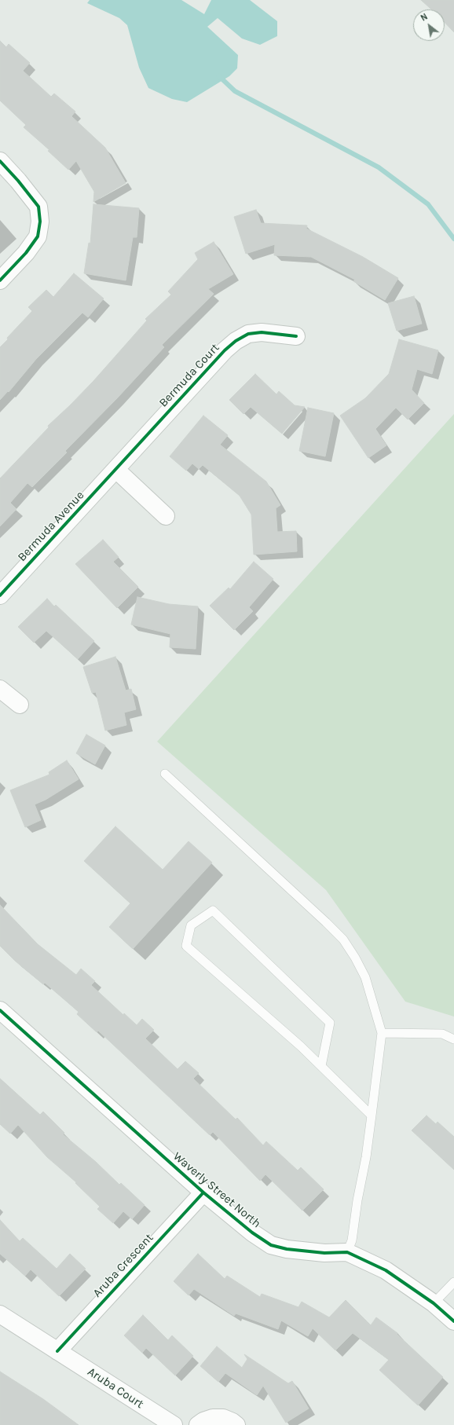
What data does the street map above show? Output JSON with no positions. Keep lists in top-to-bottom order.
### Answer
{
  "streets": {
    "street": [
      "Bermuda Court",
      "Bermuda Avenue",
      "Waverly Street North",
      "Aruba Crescent",
      "Aruba Court"
    ]
  },
  "crossings": [
    ["Bermuda Court", "Bermuda Avenue"],
    ["Waverly Street North", "Aruba Crescent"],
    ["Aruba Crescent", "Aruba Court"]
  ],
  "north": "top left"
}
